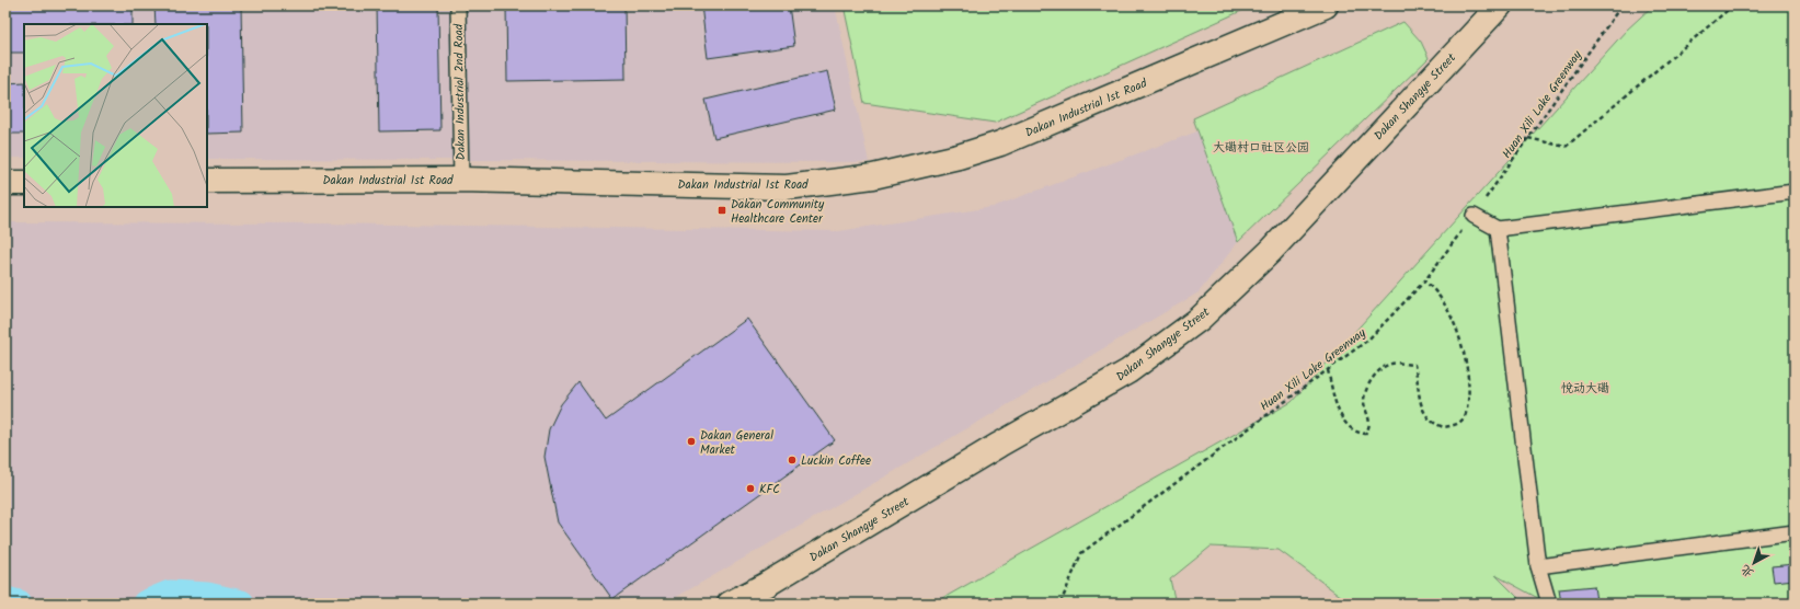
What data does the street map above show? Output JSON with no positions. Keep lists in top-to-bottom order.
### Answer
{
  "streets": {
    "street": ["Dakan Shangye Street", "Dakan Industrial 1st Road"],
    "lane": ["Dakan Industrial 2nd Road"],
    "path": ["Huan Xili Lake Greenway"]
  },
  "crossings": [
    ["Dakan Industrial 2nd Road", "Dakan Industrial 1st Road"]
  ],
  "parks": ["大磡村口社区公园", "悦动大磡"],
  "places": {
    "transit": ["Dakan Community Healthcare Center"],
    "other": ["Dakan General Market", "Luckin Coffee", "KFC"]
  },
  "north": "bottom left"
}
